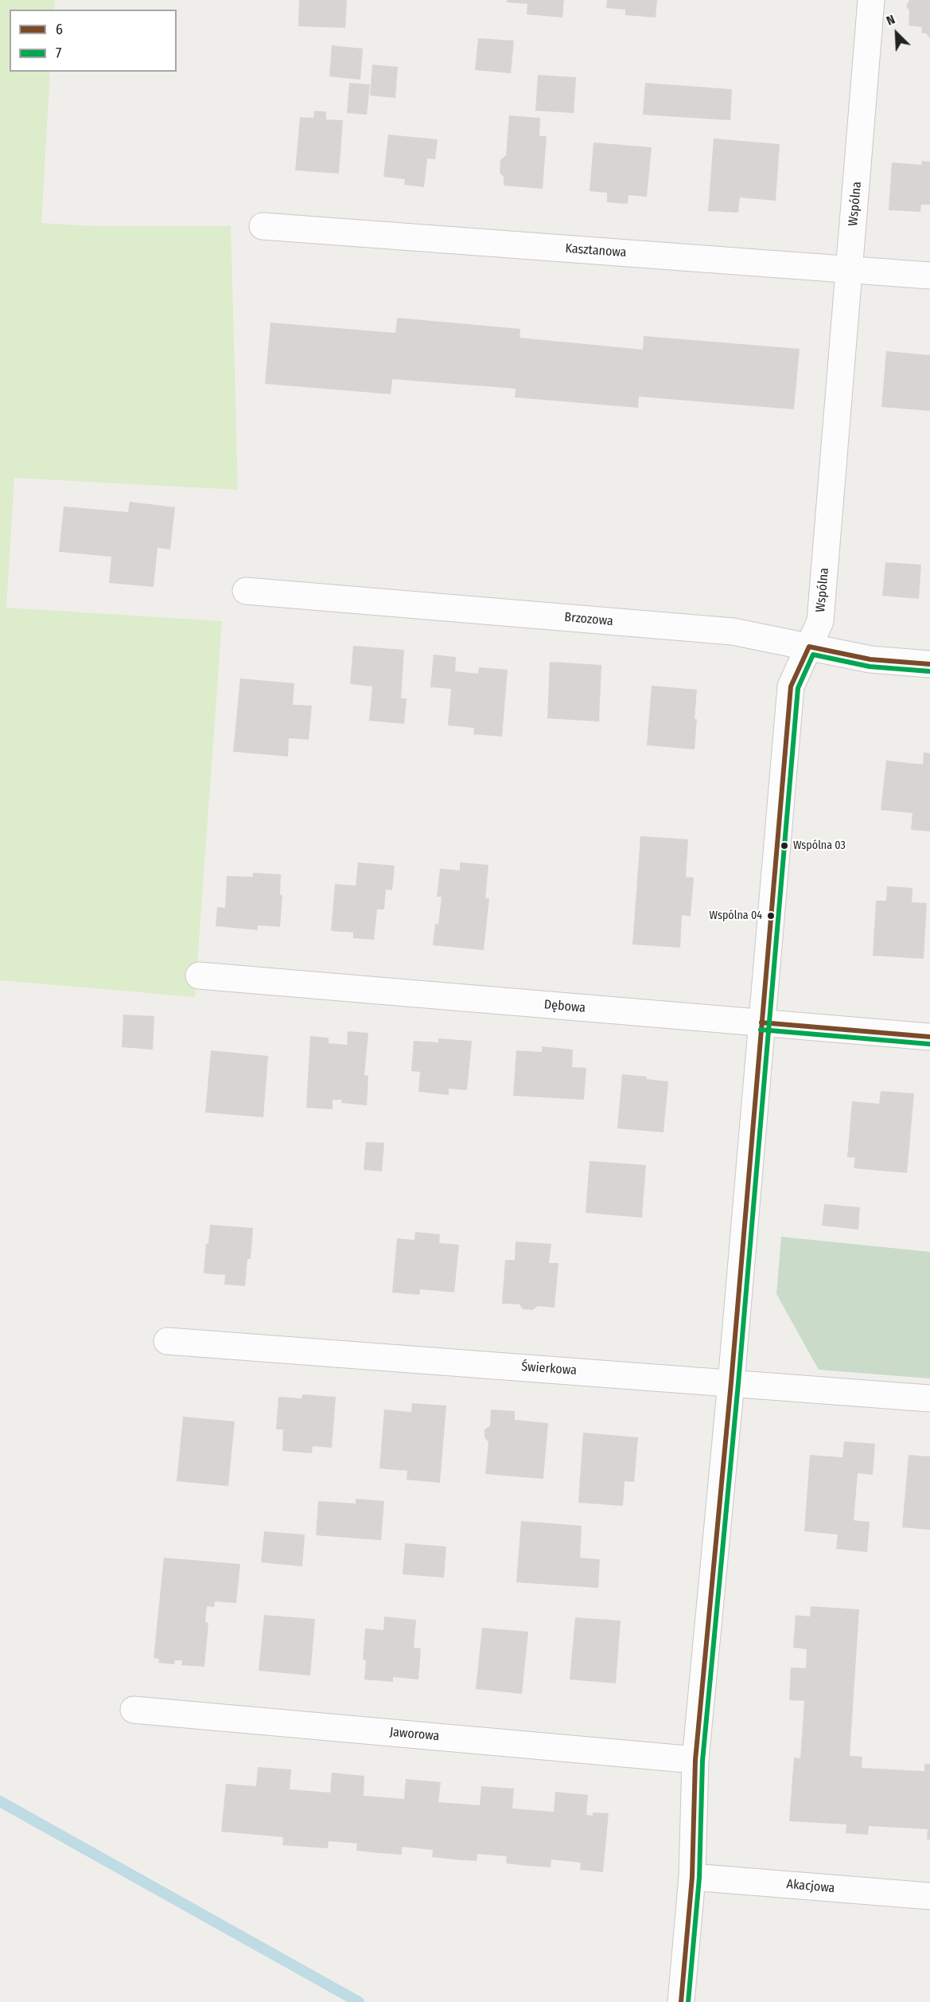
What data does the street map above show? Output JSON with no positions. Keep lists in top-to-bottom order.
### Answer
{
  "streets": {
    "street": [
      "Wspólna",
      "Kasztanowa",
      "Brzozowa",
      "Dębowa",
      "Świerkowa",
      "Jaworowa",
      "Akacjowa"
    ]
  },
  "crossings": [
    ["Wspólna", "Kasztanowa"],
    ["Wspólna", "Brzozowa"],
    ["Wspólna", "Dębowa"],
    ["Wspólna", "Świerkowa"],
    ["Wspólna", "Jaworowa"],
    ["Wspólna", "Akacjowa"]
  ],
  "places": ["Wspólna 03", "Wspólna 04"],
  "lines": ["transit line 6", "transit line 7"],
  "legend": ["6", "7"],
  "north": "top left"
}
